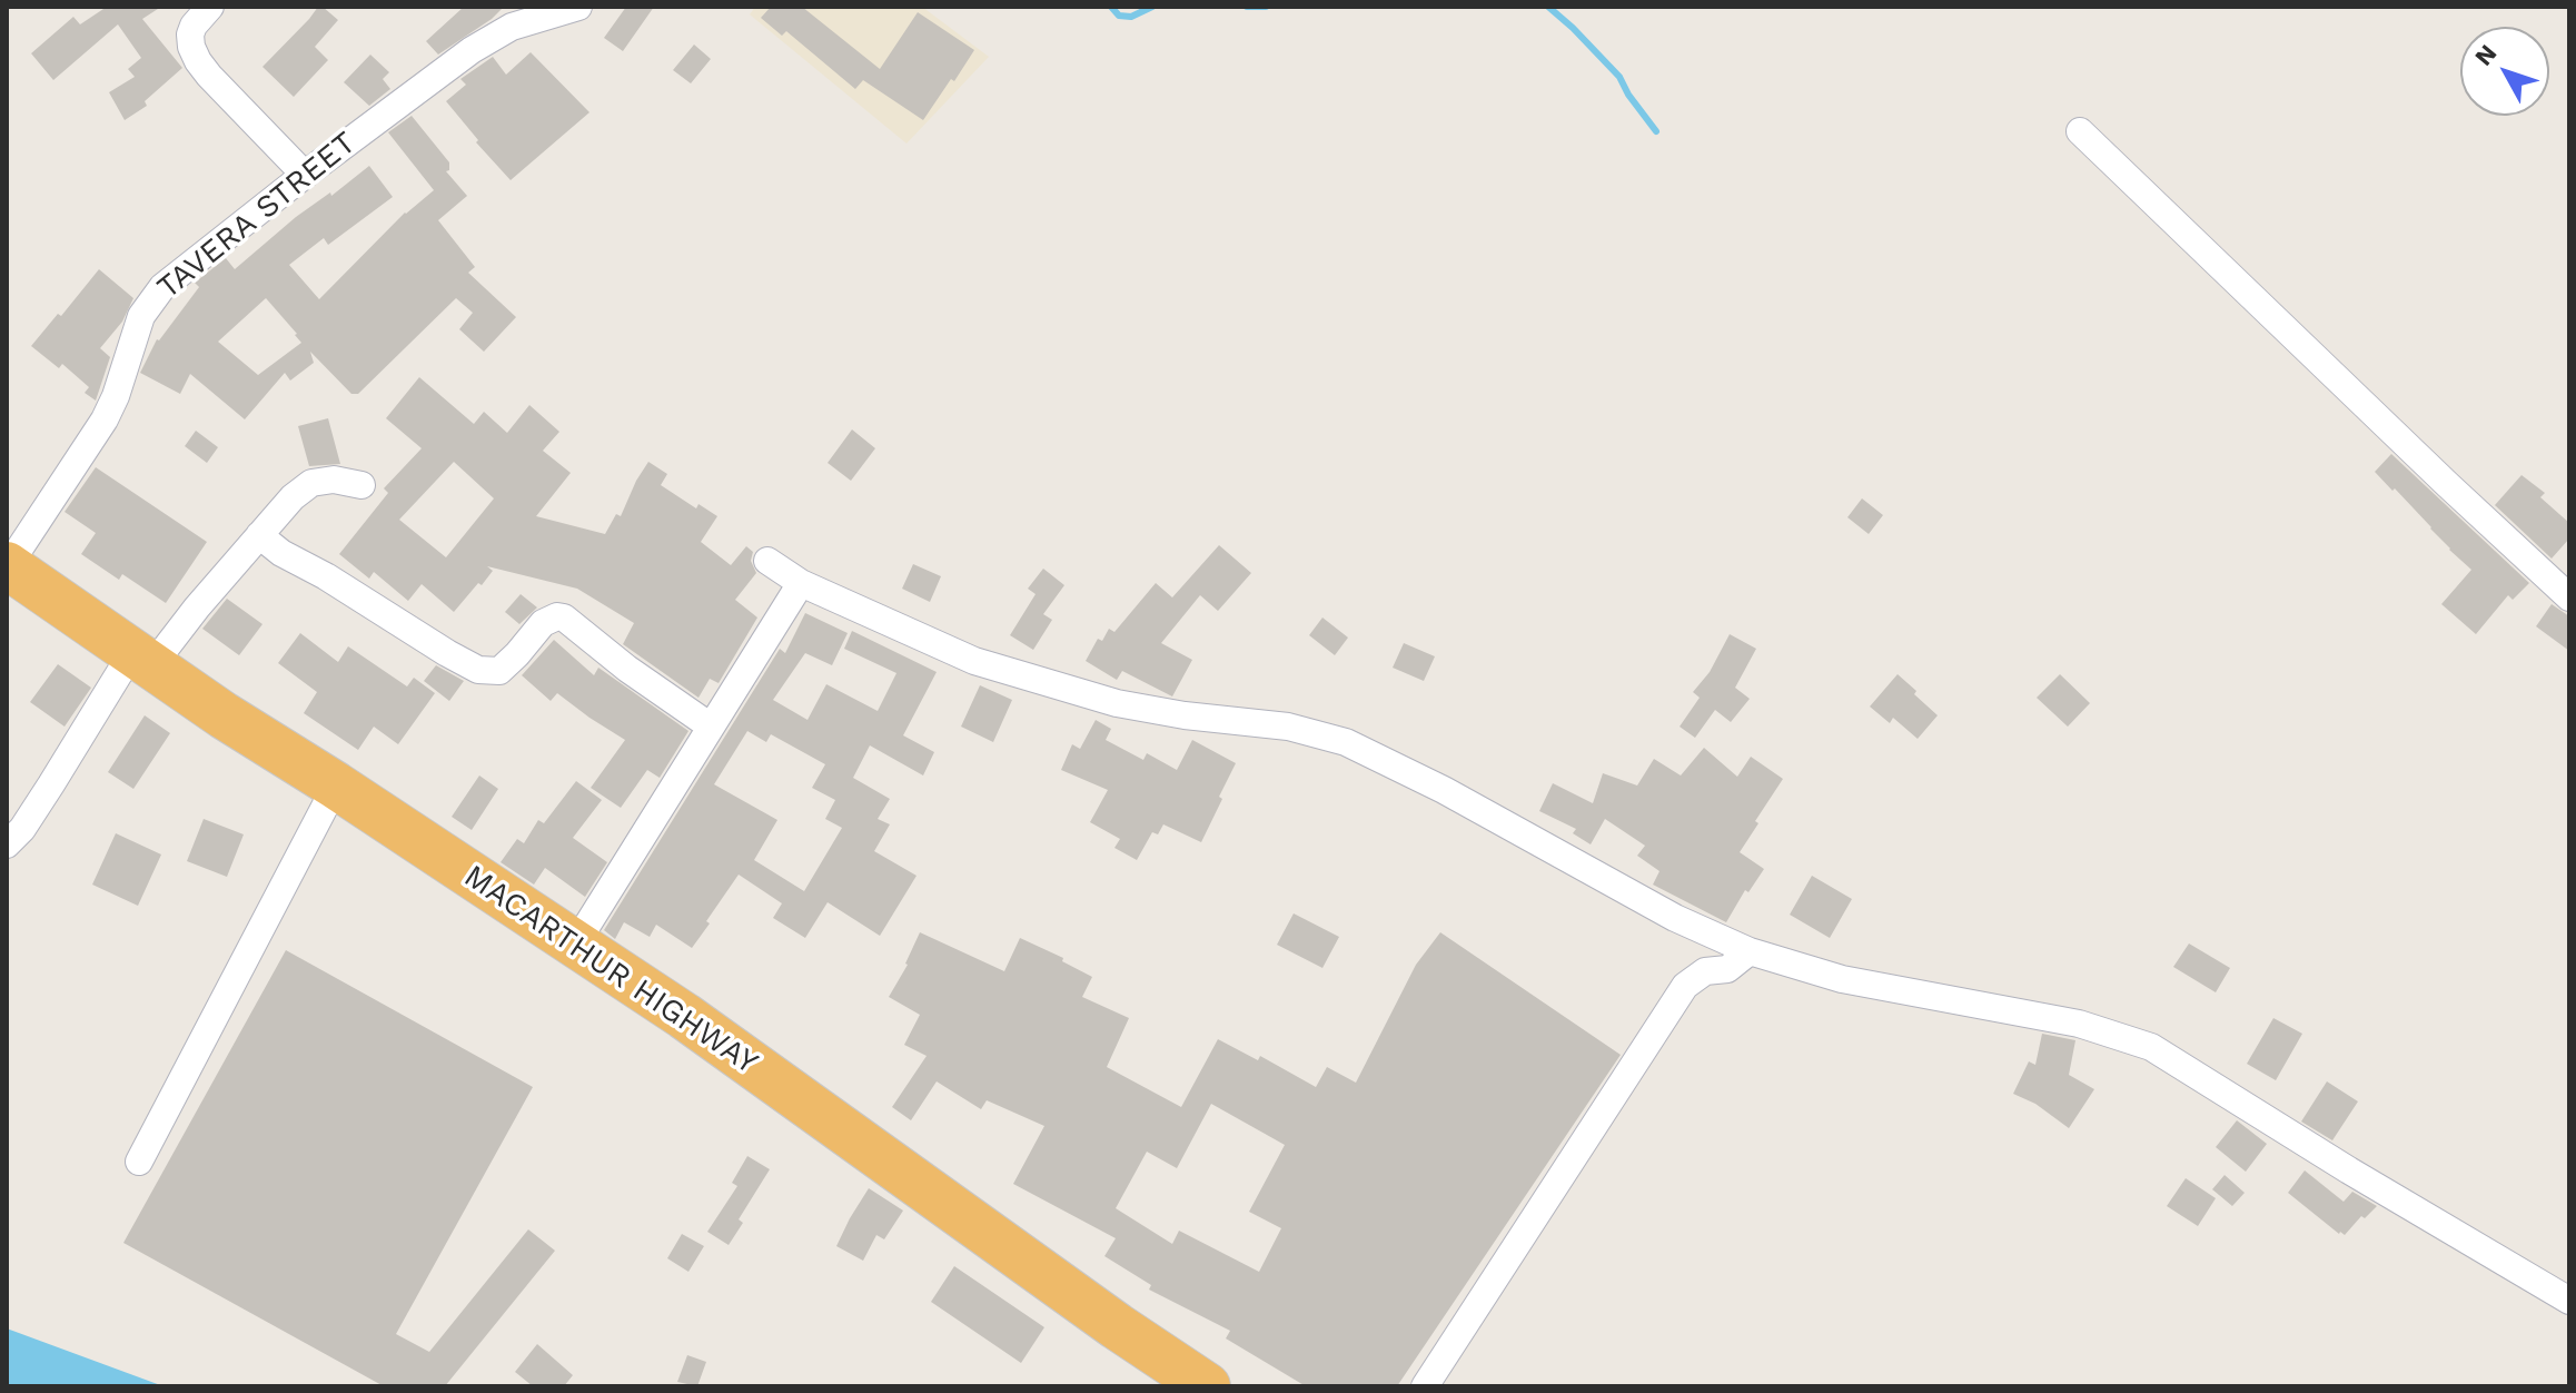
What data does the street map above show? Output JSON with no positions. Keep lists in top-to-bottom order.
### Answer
{
  "streets": {
    "highway": ["MACARTHUR HIGHWAY"],
    "street": ["TAVERA STREET"]
  },
  "crossings": [
    ["TAVERA STREET", "MACARTHUR HIGHWAY"]
  ],
  "north": "top left"
}
